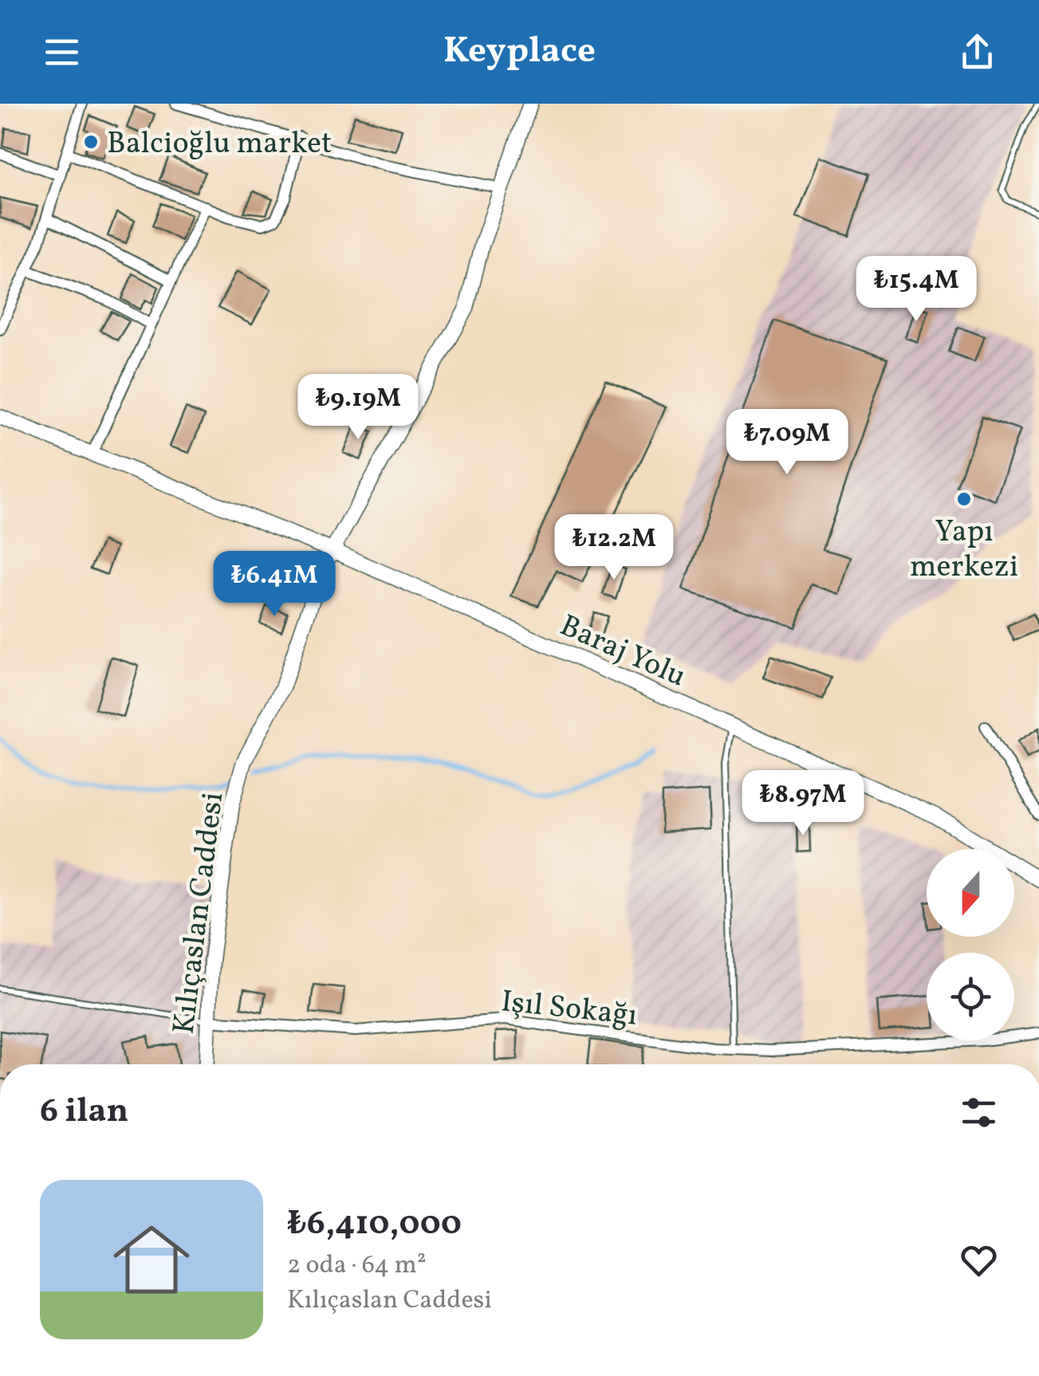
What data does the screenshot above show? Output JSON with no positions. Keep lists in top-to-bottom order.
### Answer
{
  "streets": {
    "street": ["Baraj Yolu", "Kılıçaslan Caddesi", "Işıl Sokağı"]
  },
  "crossings": [
    ["Baraj Yolu", "Kılıçaslan Caddesi"],
    ["Kılıçaslan Caddesi", "Işıl Sokağı"]
  ],
  "places": ["Balcioğlu market", "Yapı merkezi"],
  "north": "bottom",
  "page": {
    "header": "Keyplace",
    "price": [
      "₺15.4M",
      "₺9.19M",
      "₺7.09M",
      "₺12.2M",
      "₺6.41M",
      "₺8.97M"
    ],
    "heading": "6 ilan",
    "list": [
      {
        "name": "₺6,410,000",
        "note": "2 oda · 64 m² · Kılıçaslan Caddesi"
      }
    ]
  }
}
